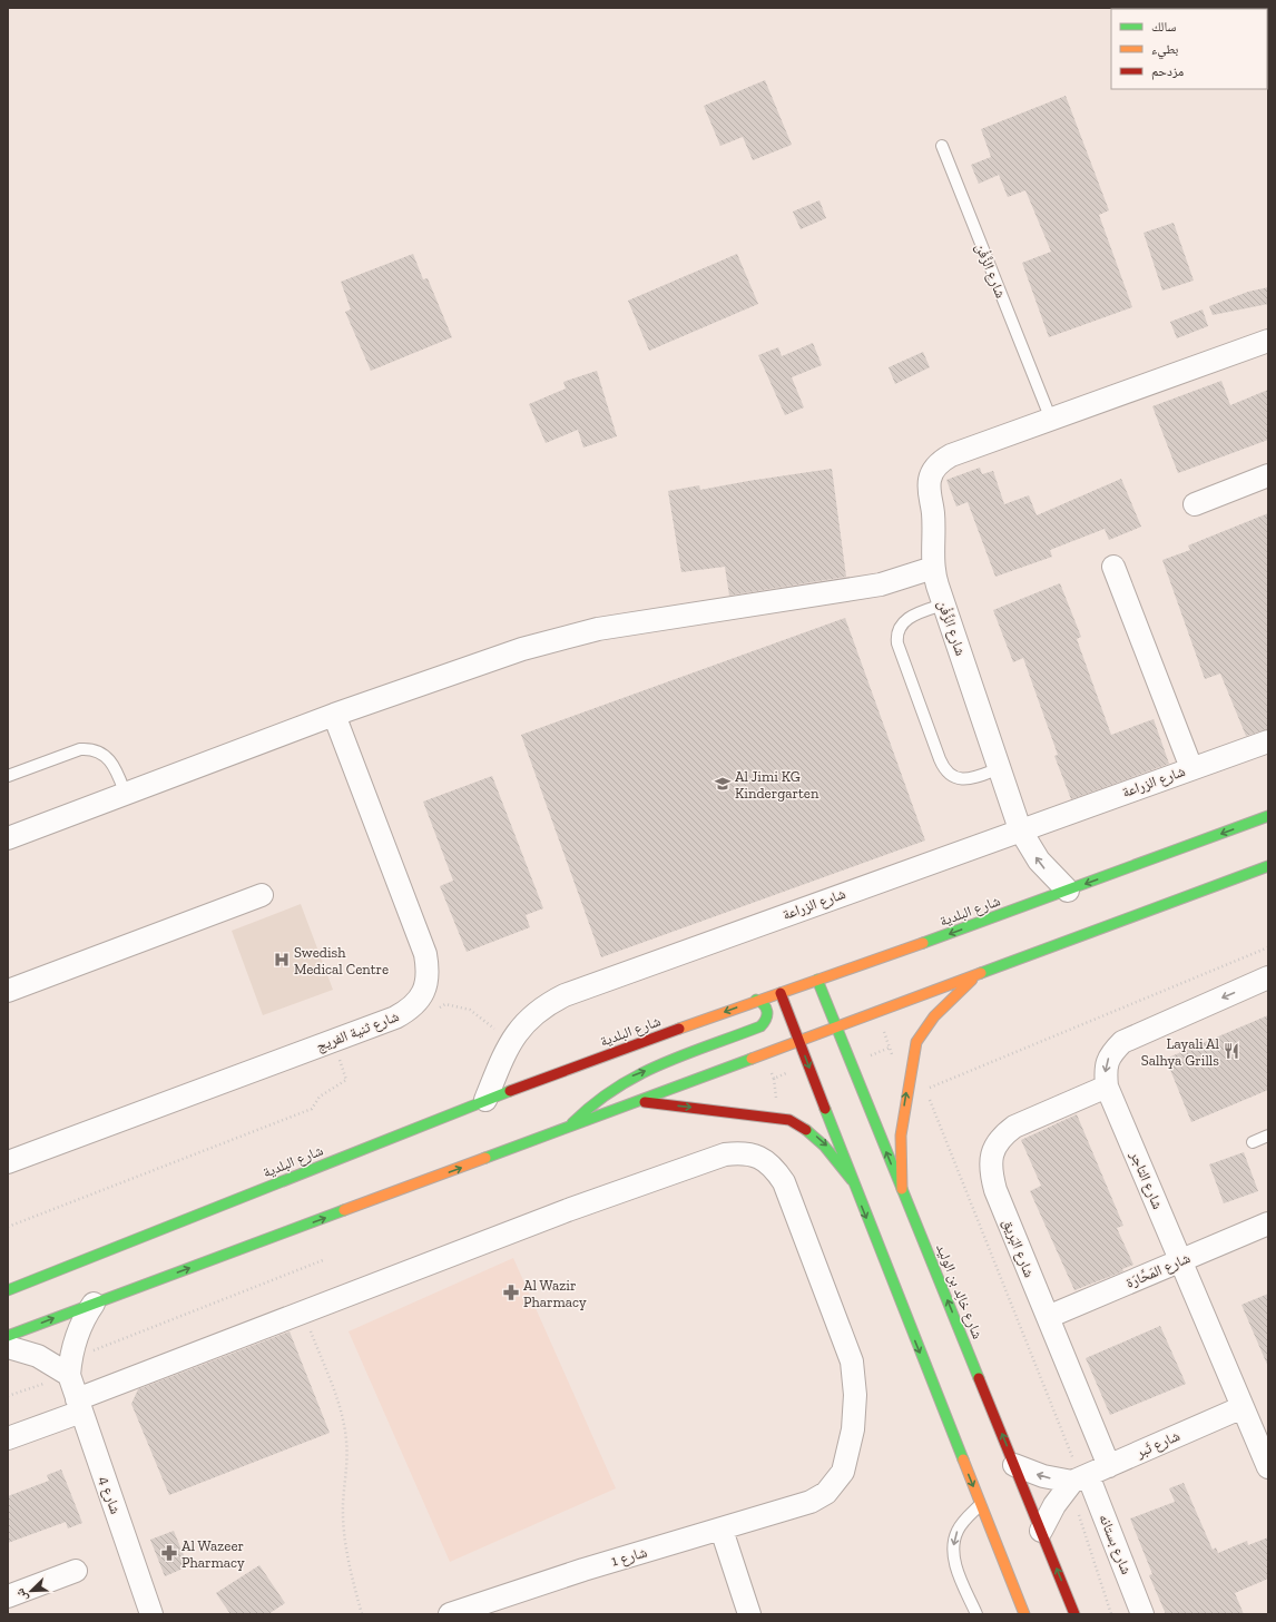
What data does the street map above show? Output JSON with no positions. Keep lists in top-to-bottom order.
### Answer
{
  "streets": {
    "main road": ["شارع البلدية", "شارع خالِد بن الوليد"],
    "street": [
      "شارع الزَّفْن",
      "شارع الزراعة",
      "شارع ثنية الفريج",
      "شارع التاجر",
      "شارع البَريق",
      "شارع المَحَّارَة",
      "شارع ثَبر",
      "شارع 4",
      "شارع بستانه",
      "شارع 1"
    ]
  },
  "crossings": [
    ["شارع الزَّفْن", "شارع الزراعة"],
    ["شارع الزَّفْن", "شارع البلدية"],
    ["شارع الزراعة", "شارع البلدية"],
    ["شارع البلدية", "شارع خالِد بن الوليد"],
    ["شارع التاجر", "شارع البَريق"],
    ["شارع التاجر", "شارع المَحَّارَة"],
    ["شارع التاجر", "شارع ثَبر"],
    ["شارع البَريق", "شارع المَحَّارَة"],
    ["شارع البَريق", "شارع ثَبر"],
    ["شارع خالِد بن الوليد", "شارع ثَبر"],
    ["شارع ثَبر", "شارع بستانه"],
    ["شارع 4", "شارع 1"]
  ],
  "places": {
    "school or university": ["Al Jimi KG Kindergarten"],
    "hospital": ["Swedish Medical Centre"],
    "restaurant": ["Layali Al Salhya Grills"],
    "pharmacy": ["Al Wazir Pharmacy", "Al Wazeer Pharmacy"]
  },
  "legend": ["سالك", "بطيء", "مزدحم"],
  "north": "bottom left"
}
